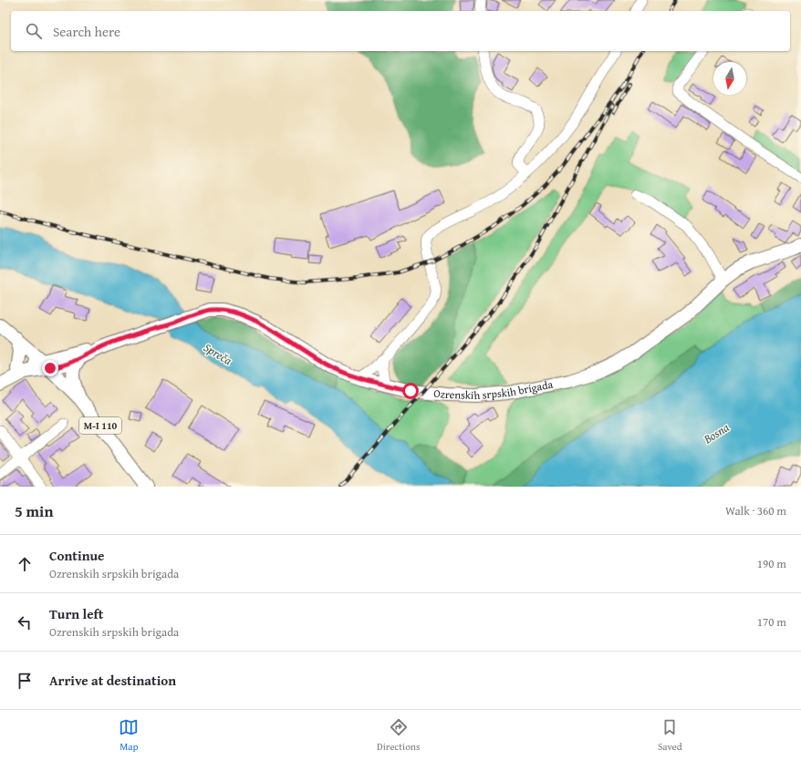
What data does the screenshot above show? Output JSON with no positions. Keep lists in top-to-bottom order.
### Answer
{
  "streets": {
    "main road": ["Ozrenskih srpskih brigada", "M-I 110"]
  },
  "crossings": [
    ["Ozrenskih srpskih brigada", "M-I 110"]
  ],
  "water": ["Spreča", "Bosna"],
  "north": "bottom",
  "page": {
    "search": "Search here",
    "heading": ["5 min", "Walk · 360 m"],
    "list": [
      ["Continue", "Ozrenskih srpskih brigada", "190 m"],
      ["Turn left", "Ozrenskih srpskih brigada", "170 m"],
      "Arrive at destination"
    ],
    "nav": ["Map", "Directions", "Saved"]
  }
}
